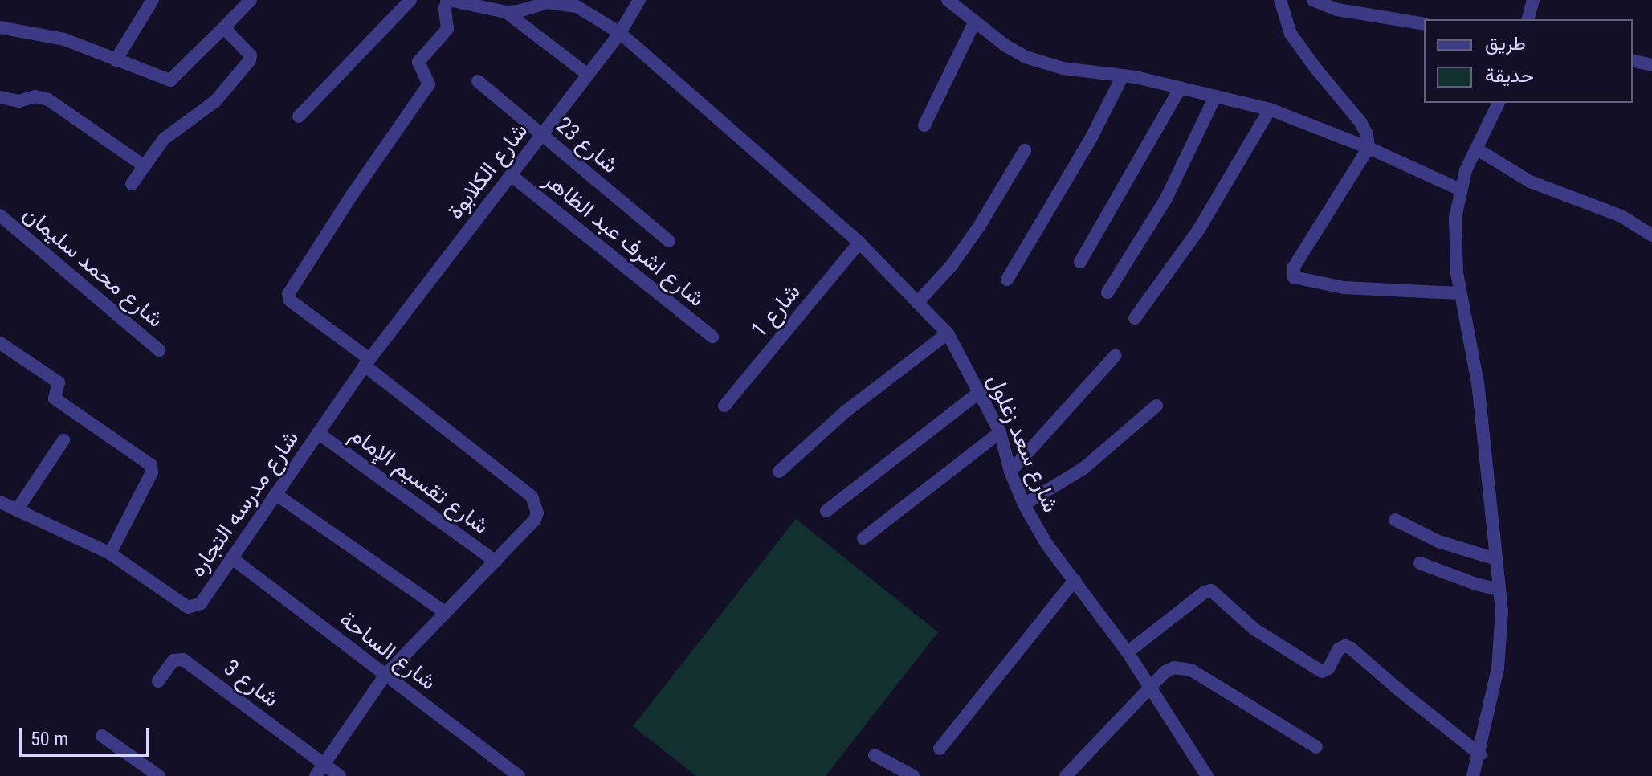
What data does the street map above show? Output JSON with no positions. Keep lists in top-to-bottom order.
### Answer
{
  "streets": {
    "street": [
      "شارع 23",
      "شارع الكلابوة",
      "شارع اشرف عبد الظاهر",
      "شارع محمد سليمان",
      "شارع 1",
      "شارع سعد زغلول",
      "شارع تقسيم الإمام",
      "شارع مدرسه التجاره",
      "شارع الساحة",
      "شارع 3"
    ]
  },
  "crossings": [
    ["شارع 23", "شارع الكلابوة"],
    ["شارع الكلابوة", "شارع اشرف عبد الظاهر"],
    ["شارع الكلابوة", "شارع سعد زغلول"],
    ["شارع الكلابوة", "شارع مدرسه التجاره"],
    ["شارع 1", "شارع سعد زغلول"],
    ["شارع تقسيم الإمام", "شارع مدرسه التجاره"],
    ["شارع مدرسه التجاره", "شارع الساحة"]
  ],
  "legend": ["طريق", "حديقة"],
  "scale_bar": "50 m"
}
